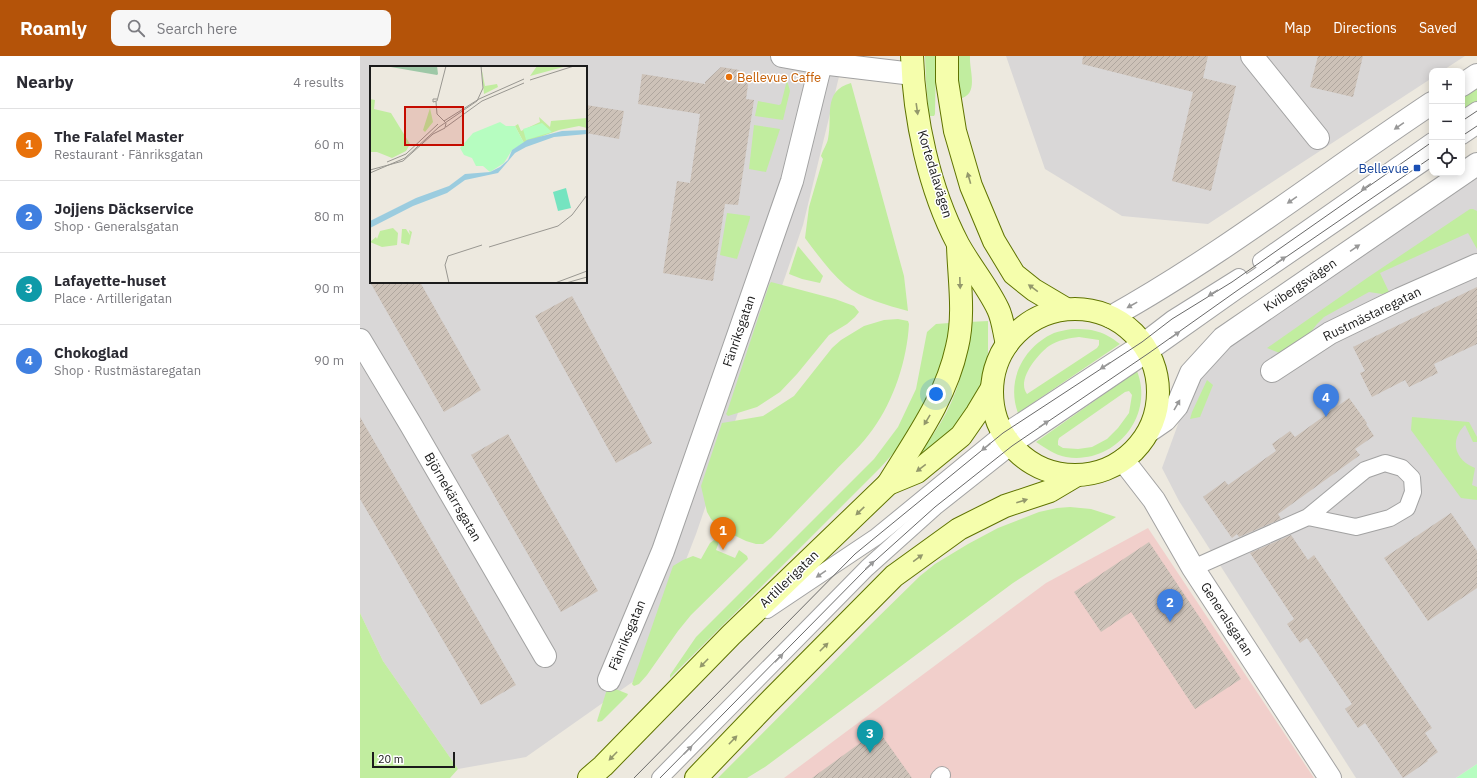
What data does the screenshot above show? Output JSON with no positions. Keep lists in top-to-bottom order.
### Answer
{
  "streets": {
    "main road": ["Kortedalavägen", "Artillerigatan"],
    "street": [
      "Kvibergsvägen",
      "Rustmästaregatan",
      "Fänriksgatan",
      "Björnekärrsgatan",
      "Generalsgatan"
    ]
  },
  "crossings": [
    ["Kortedalavägen", "Artillerigatan"],
    ["Kvibergsvägen", "Artillerigatan"],
    ["Artillerigatan", "Generalsgatan"]
  ],
  "one_way": ["Kortedalavägen"],
  "places": {
    "other": ["Bellevue Caffe"],
    "transit": ["Bellevue"]
  },
  "scale_bar": "20 m",
  "page": {
    "header": "Roamly",
    "search": "Search here",
    "nav": ["Map", "Directions", "Saved"],
    "heading": ["Nearby", "4 results"],
    "map_buttons": ["+", "−"],
    "list": [
      {
        "mark": "1",
        "name": "The Falafel Master",
        "note": "Restaurant · Fänriksgatan",
        "value": "60 m"
      },
      {
        "mark": "2",
        "name": "Jojjens Däckservice",
        "note": "Shop · Generalsgatan",
        "value": "80 m"
      },
      {
        "mark": "3",
        "name": "Lafayette-huset",
        "note": "Place · Artillerigatan",
        "value": "90 m"
      },
      {
        "mark": "4",
        "name": "Chokoglad",
        "note": "Shop · Rustmästaregatan",
        "value": "90 m"
      }
    ],
    "pins": [
      "4",
      "1",
      "2",
      "3"
    ],
    "scale": "20 m"
  }
}
